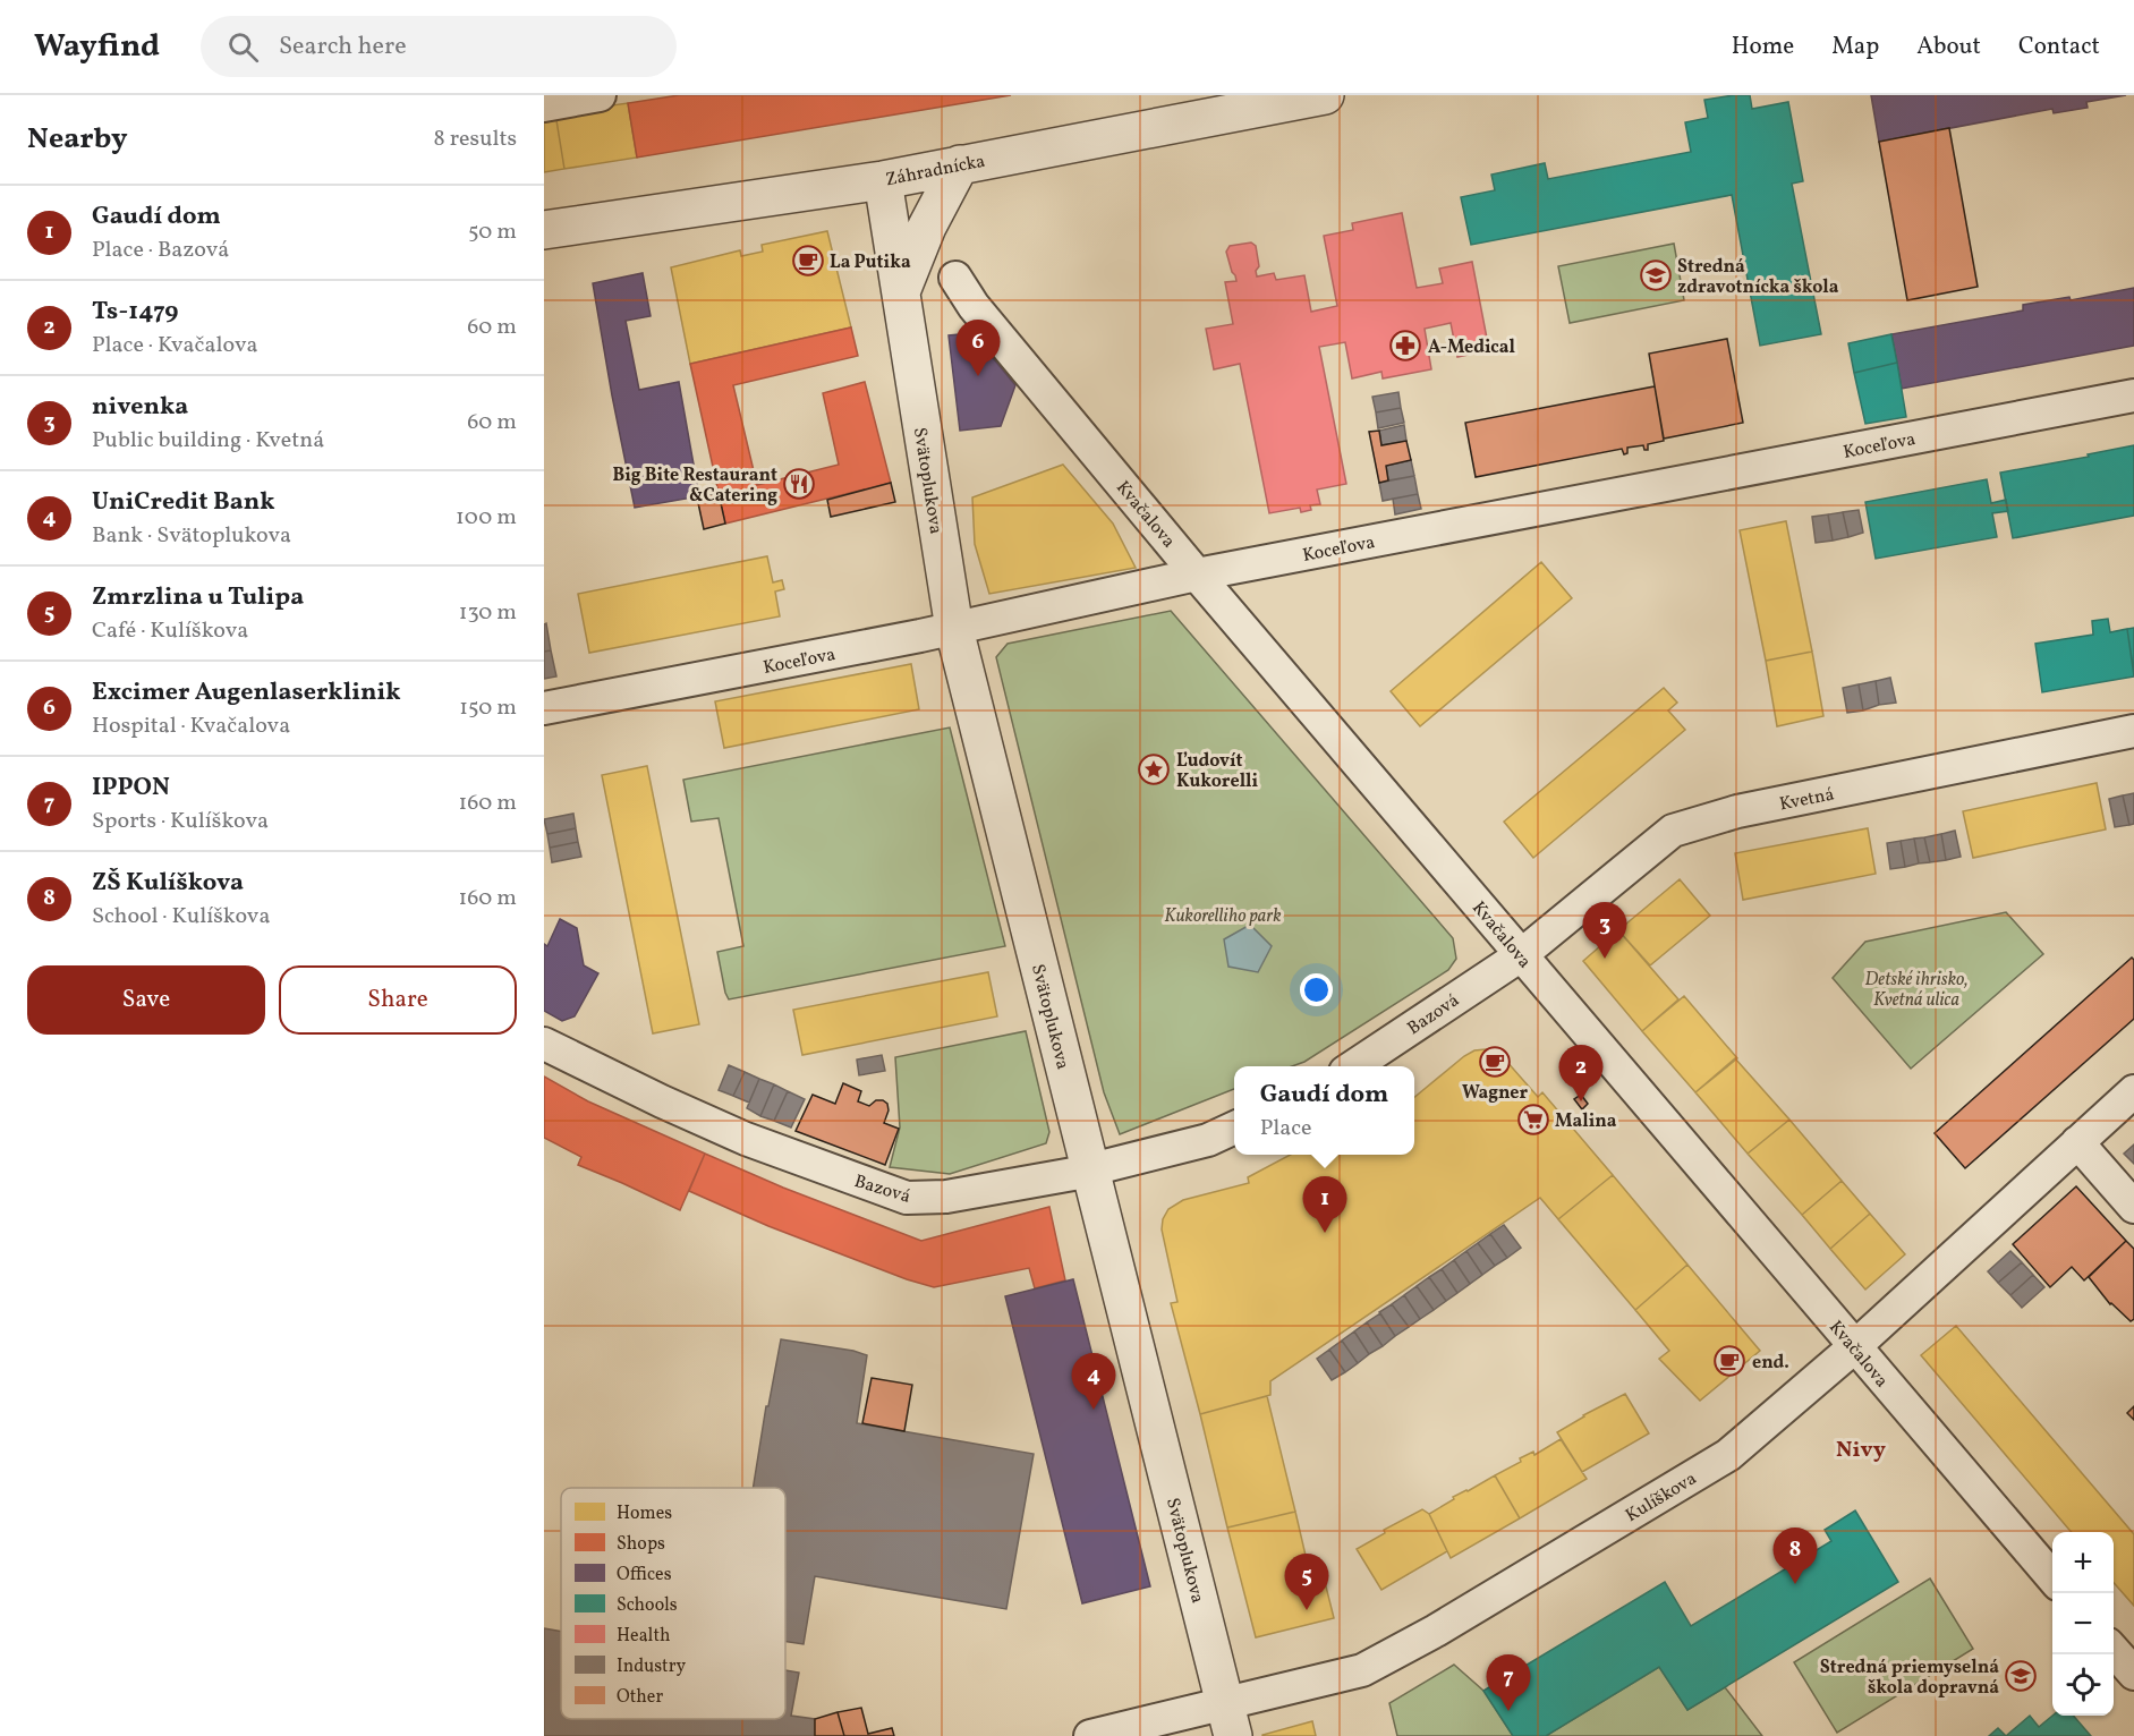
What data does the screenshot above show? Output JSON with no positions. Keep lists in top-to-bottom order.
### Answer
{
  "streets": {
    "street": [
      "Záhradnícka",
      "Koceľova",
      "Svätoplukova",
      "Kvačalova",
      "Kvetná",
      "Bazová",
      "Kulíškova"
    ]
  },
  "crossings": [
    ["Záhradnícka", "Svätoplukova"],
    ["Koceľova", "Svätoplukova"],
    ["Koceľova", "Kvačalova"],
    ["Svätoplukova", "Bazová"],
    ["Svätoplukova", "Kulíškova"],
    ["Kvačalova", "Kvetná"],
    ["Kvačalova", "Bazová"],
    ["Kvačalova", "Kulíškova"],
    ["Kvetná", "Bazová"]
  ],
  "districts": ["Nivy"],
  "parks": ["Kukorelliho park", "Detské ihrisko, Kvetná ulica"],
  "places": {
    "cafe": ["La Putika", "Wagner", "end."],
    "school or university": ["Stredná zdravotnícka škola", "Stredná priemyselná škola dopravná"],
    "pharmacy": ["A-Medical"],
    "restaurant": ["Big Bite Restaurant &Catering"],
    "place": ["Ľudovít Kukorelli"],
    "supermarket": ["Malina"]
  },
  "legend": [
    "Homes",
    "Shops",
    "Offices",
    "Schools",
    "Health",
    "Industry",
    "Other"
  ],
  "page": {
    "header": "Wayfind",
    "search": "Search here",
    "nav": [
      "Home",
      "Map",
      "About",
      "Contact"
    ],
    "heading": ["Nearby", "8 results"],
    "list": [
      {
        "mark": "1",
        "name": "Gaudí dom",
        "note": "Place · Bazová",
        "value": "50 m"
      },
      {
        "mark": "2",
        "name": "Ts-1479",
        "note": "Place · Kvačalova",
        "value": "60 m"
      },
      {
        "mark": "3",
        "name": "nivenka",
        "note": "Public building · Kvetná",
        "value": "60 m"
      },
      {
        "mark": "4",
        "name": "UniCredit Bank",
        "note": "Bank · Svätoplukova",
        "value": "100 m"
      },
      {
        "mark": "5",
        "name": "Zmrzlina u Tulipa",
        "note": "Café · Kulíškova",
        "value": "130 m"
      },
      {
        "mark": "6",
        "name": "Excimer Augenlaserklinik",
        "note": "Hospital · Kvačalova",
        "value": "150 m"
      },
      {
        "mark": "7",
        "name": "IPPON",
        "note": "Sports · Kulíškova",
        "value": "160 m"
      },
      {
        "mark": "8",
        "name": "ZŠ Kulíškova",
        "note": "School · Kulíškova",
        "value": "160 m"
      }
    ],
    "pins": [
      "6",
      "3",
      "2",
      "1",
      "4",
      "8",
      "5",
      "7"
    ],
    "buttons": ["Save", "Share"],
    "popup": ["Gaudí dom", "Place"],
    "map_buttons": ["+", "−"]
  }
}
